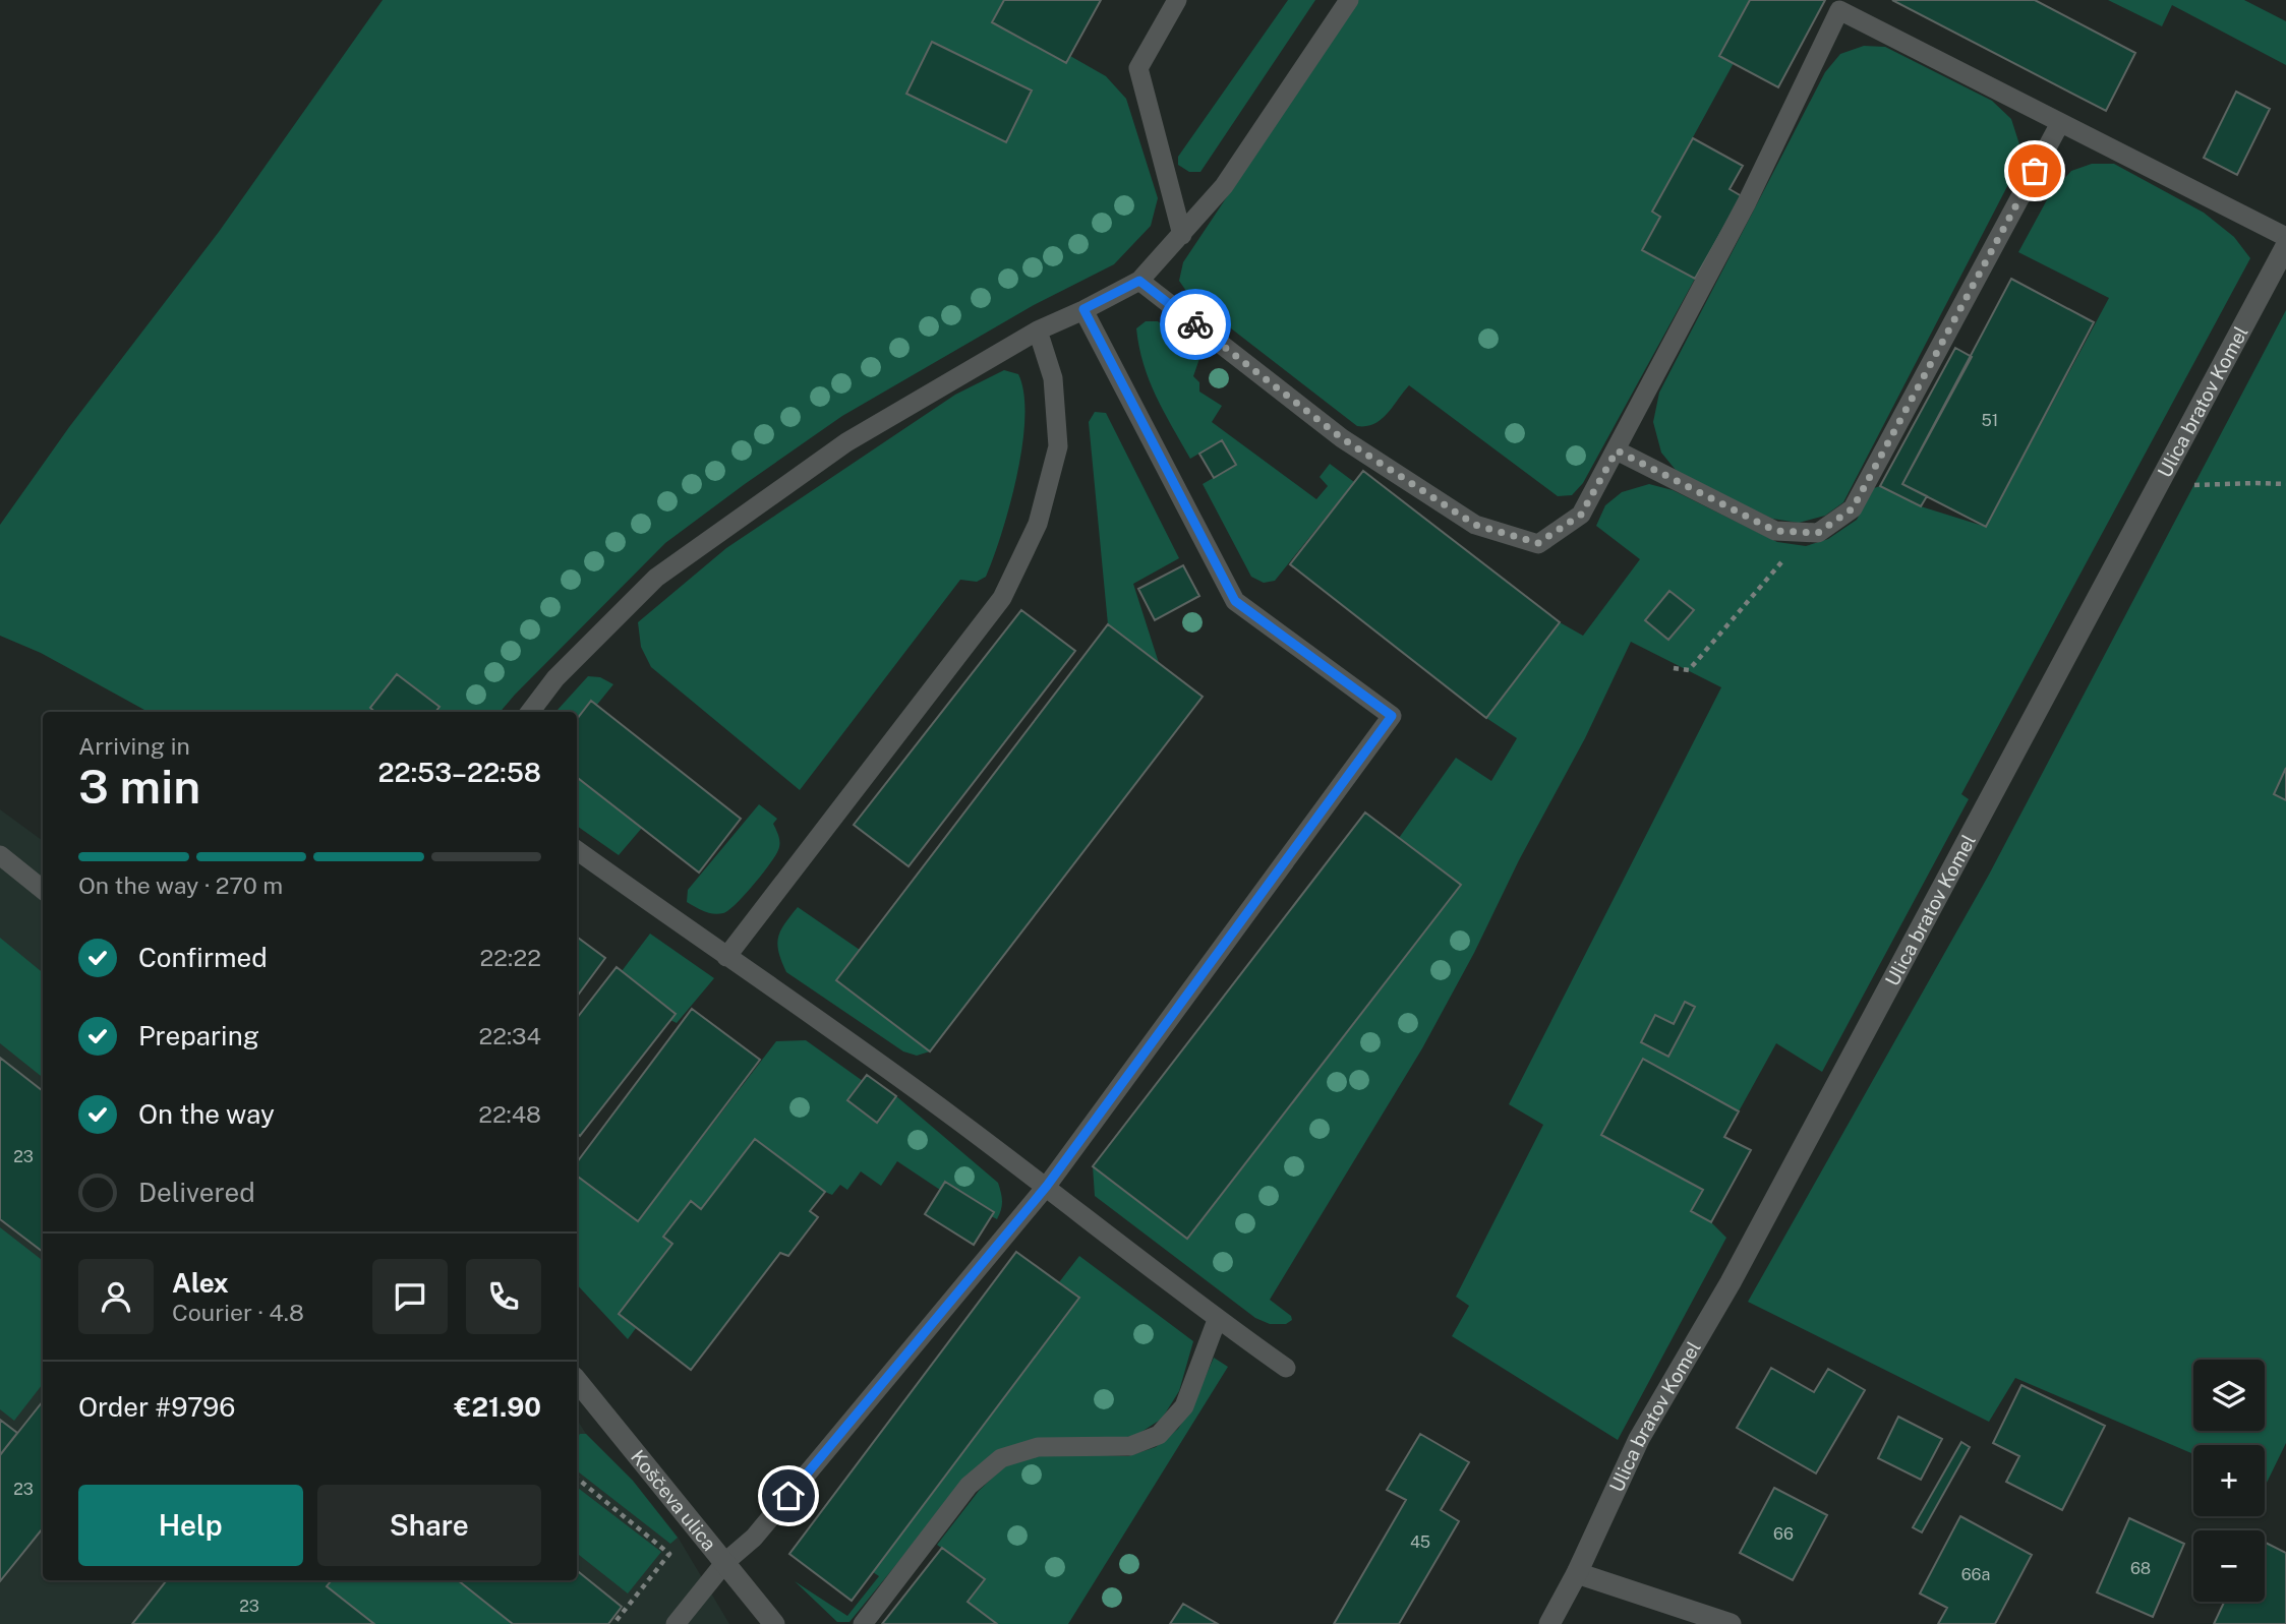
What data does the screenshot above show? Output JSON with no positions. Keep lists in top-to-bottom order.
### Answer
{
  "streets": {
    "street": ["Ulica bratov Komel", "Koščeva ulica"]
  },
  "house_numbers": [
    "51",
    "23",
    "23",
    "66",
    "45",
    "68",
    "66a",
    "23"
  ],
  "page": {
    "heading": ["3 min", "Arriving in", "22:53–22:58"],
    "panel": [
      "Alex",
      "Courier · 4.8",
      "Order #9796",
      "€21.90"
    ],
    "bar": "On the way · 270 m",
    "list": [
      ["Confirmed", "22:22"],
      ["Preparing", "22:34"],
      ["On the way", "22:48"],
      "Delivered"
    ],
    "map_buttons": ["+", "−"],
    "buttons": ["Help", "Share"]
  }
}
